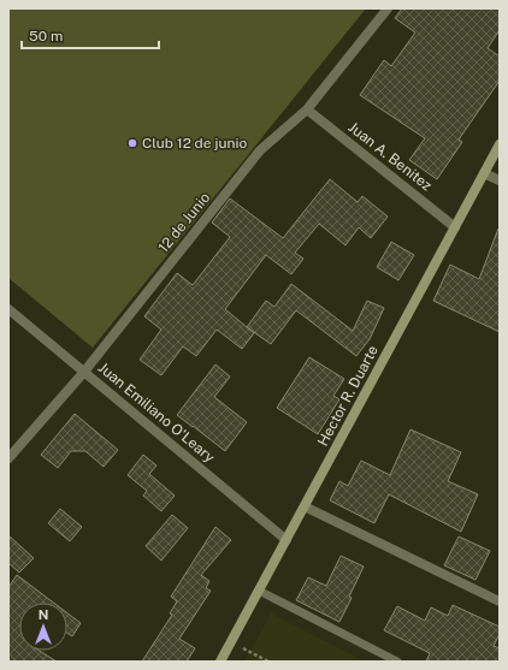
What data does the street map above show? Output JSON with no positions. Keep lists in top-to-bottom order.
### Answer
{
  "streets": {
    "street": [
      "Juan A. Benitez",
      "12 de Junio",
      "Hector R. Duarte",
      "Juan Emiliano O'Leary"
    ]
  },
  "crossings": [
    ["Juan A. Benitez", "12 de Junio"],
    ["Juan A. Benitez", "Hector R. Duarte"],
    ["12 de Junio", "Juan Emiliano O'Leary"],
    ["Hector R. Duarte", "Juan Emiliano O'Leary"]
  ],
  "places": ["Club 12 de junio"],
  "scale_bar": "50 m",
  "north": "top"
}
